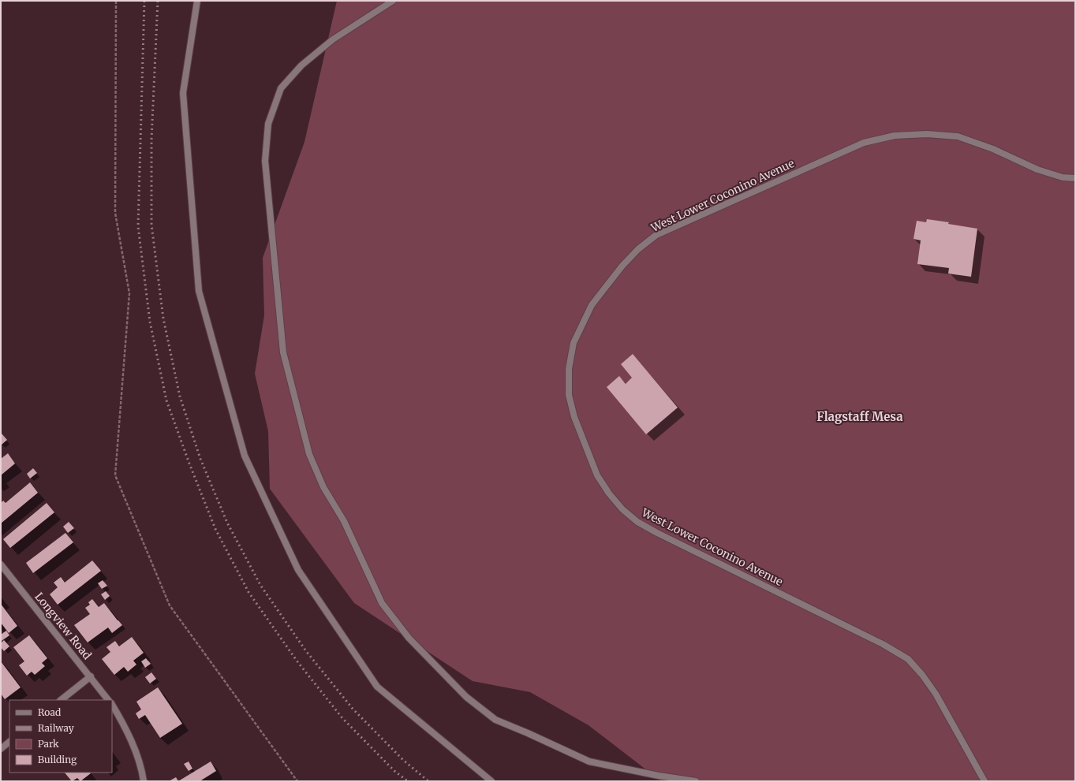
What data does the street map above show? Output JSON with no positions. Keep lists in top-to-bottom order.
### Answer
{
  "streets": {
    "street": ["West Lower Coconino Avenue", "Longview Road"]
  },
  "districts": ["Flagstaff Mesa"],
  "legend": [
    "Road",
    "Railway",
    "Park",
    "Building"
  ]
}
